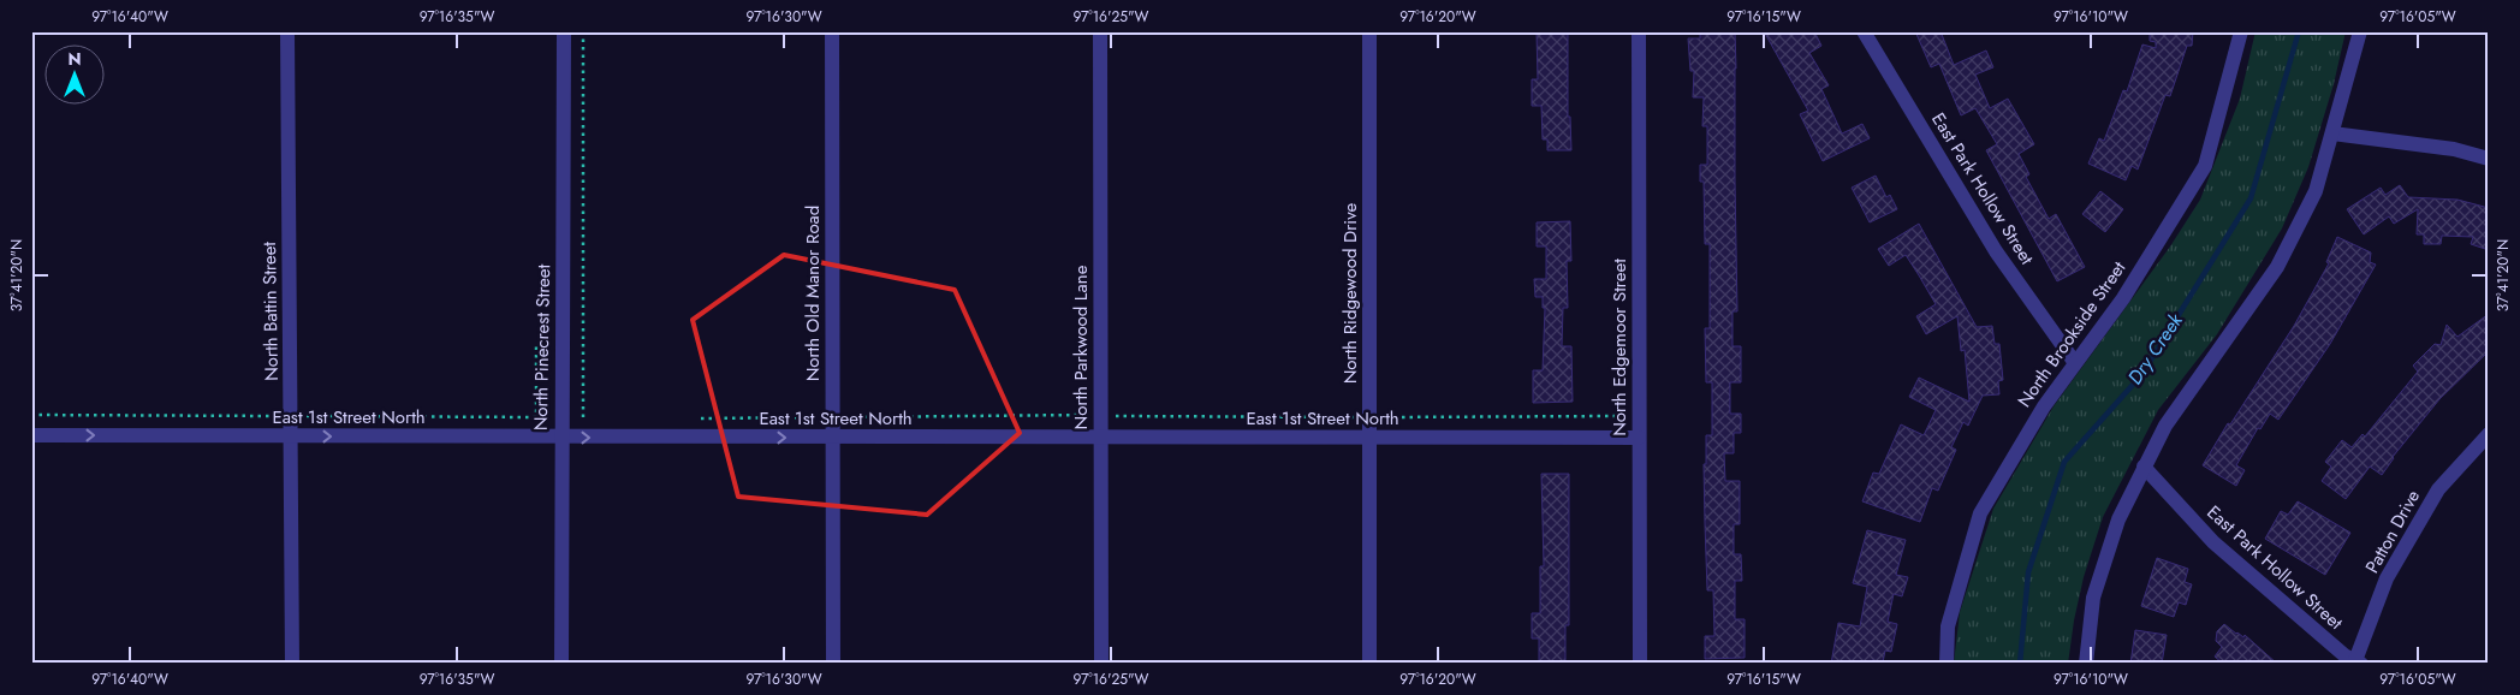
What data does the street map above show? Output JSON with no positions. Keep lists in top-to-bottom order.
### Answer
{
  "streets": {
    "street": [
      "East Park Hollow Street",
      "North Old Manor Road",
      "North Ridgewood Drive",
      "North Battin Street",
      "North Brookside Street",
      "North Pinecrest Street",
      "North Parkwood Lane",
      "North Edgemoor Street",
      "East 1st Street North",
      "Patton Drive"
    ]
  },
  "crossings": [
    ["East Park Hollow Street", "North Brookside Street"],
    ["East Park Hollow Street", "Patton Drive"],
    ["North Old Manor Road", "East 1st Street North"],
    ["North Ridgewood Drive", "East 1st Street North"],
    ["North Battin Street", "East 1st Street North"],
    ["North Pinecrest Street", "East 1st Street North"],
    ["North Parkwood Lane", "East 1st Street North"],
    ["North Edgemoor Street", "East 1st Street North"]
  ],
  "one_way": ["East 1st Street North"],
  "water": ["Dry Creek"],
  "north": "top",
  "coordinates": [
    "97°16'40\"W",
    "97°16'35\"W",
    "97°16'30\"W",
    "97°16'25\"W",
    "97°16'20\"W",
    "97°16'15\"W",
    "97°16'10\"W",
    "97°16'05\"W",
    "37°41'20\"N"
  ]
}
